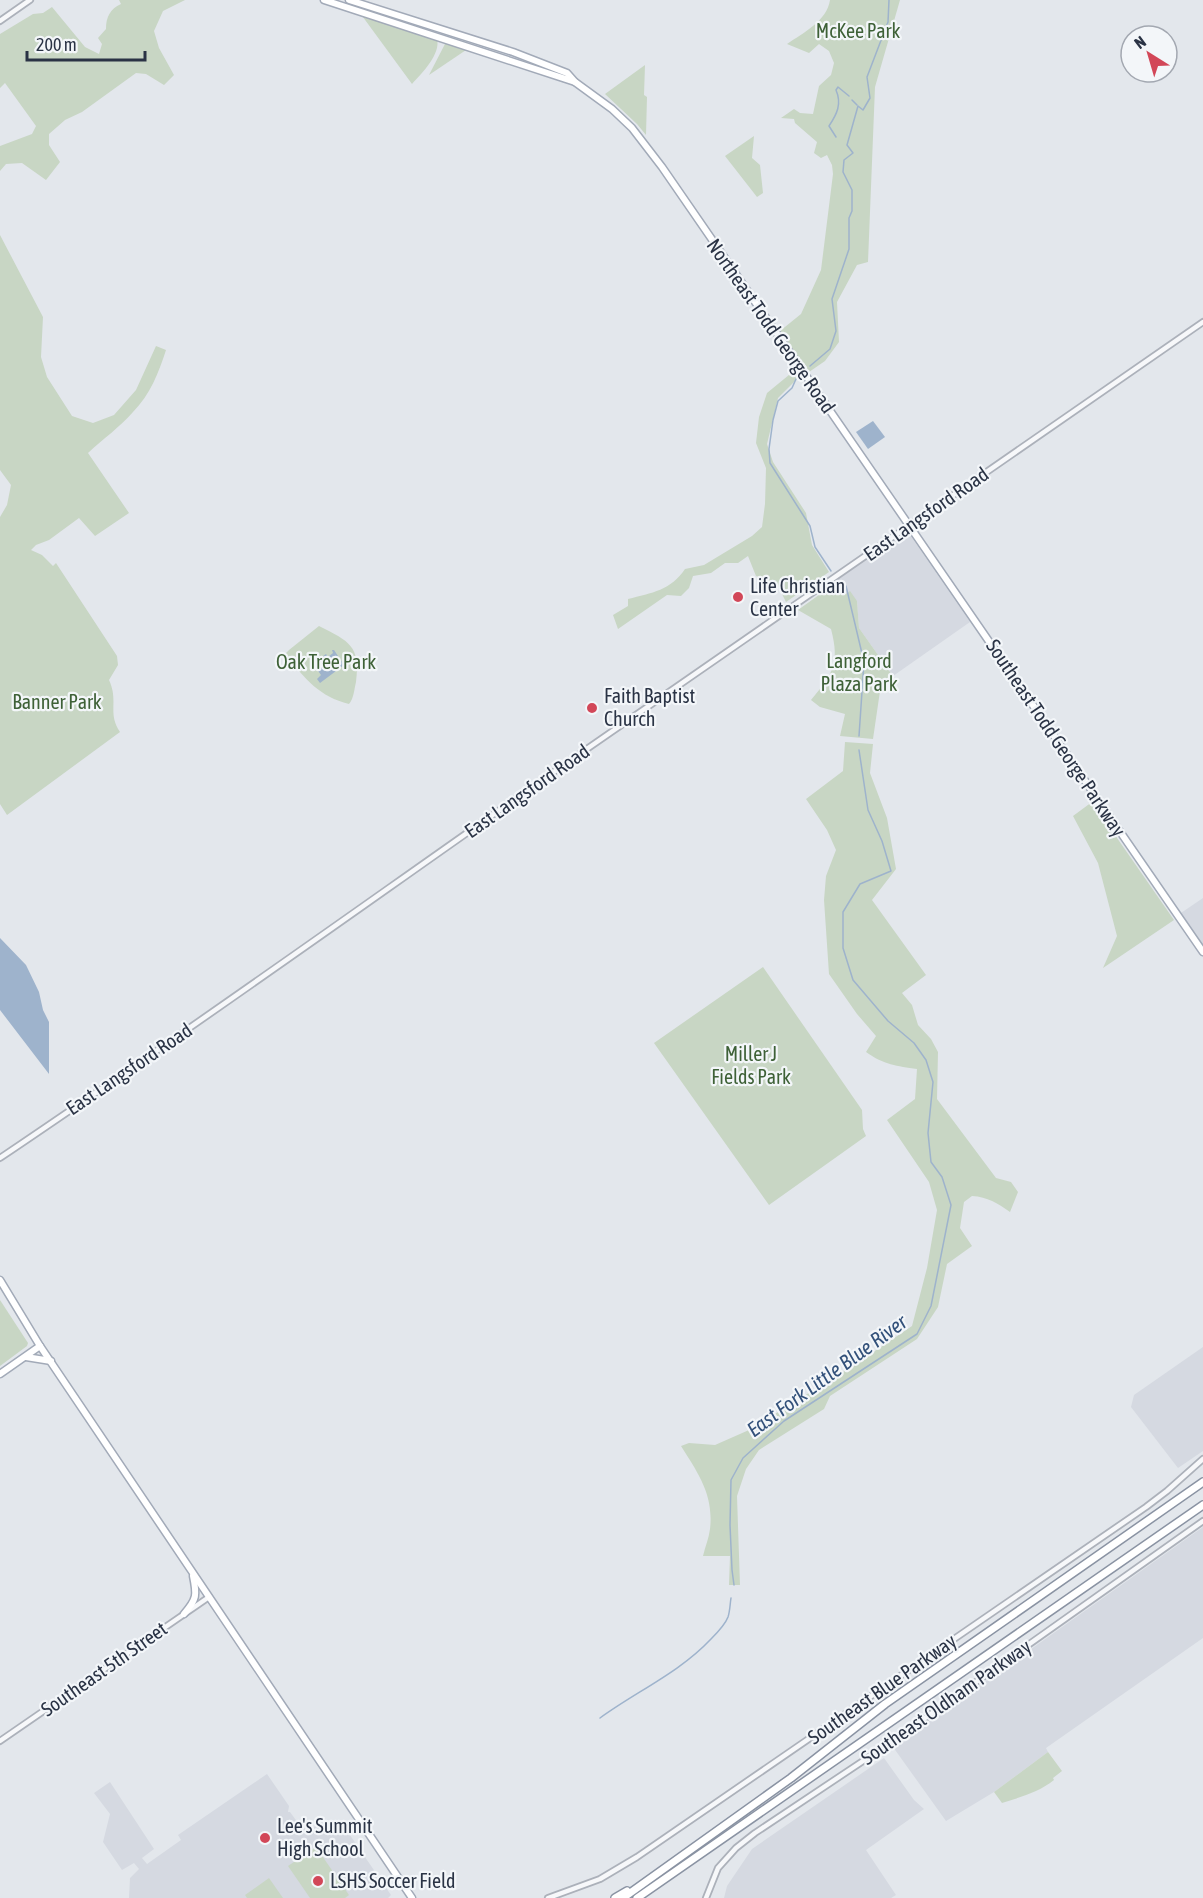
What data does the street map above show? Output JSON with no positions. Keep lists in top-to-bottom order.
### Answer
{
  "streets": {
    "main road": ["Northeast Todd George Road", "Southeast Todd George Parkway"],
    "street": [
      "East Langsford Road",
      "Southeast 5th Street",
      "Southeast Blue Parkway",
      "Southeast Oldham Parkway"
    ]
  },
  "crossings": [
    ["Northeast Todd George Road", "East Langsford Road"],
    ["Northeast Todd George Road", "Southeast Todd George Parkway"],
    ["East Langsford Road", "Southeast Todd George Parkway"]
  ],
  "water": ["East Fork Little Blue River"],
  "parks": [
    "McKee Park",
    "Langford Plaza Park",
    "Oak Tree Park",
    "Banner Park",
    "Miller J Fields Park"
  ],
  "places": [
    "Life Christian Center",
    "Faith Baptist Church",
    "Lee's Summit High School",
    "LSHS Soccer Field"
  ],
  "scale_bar": "200 m",
  "north": "top left"
}
